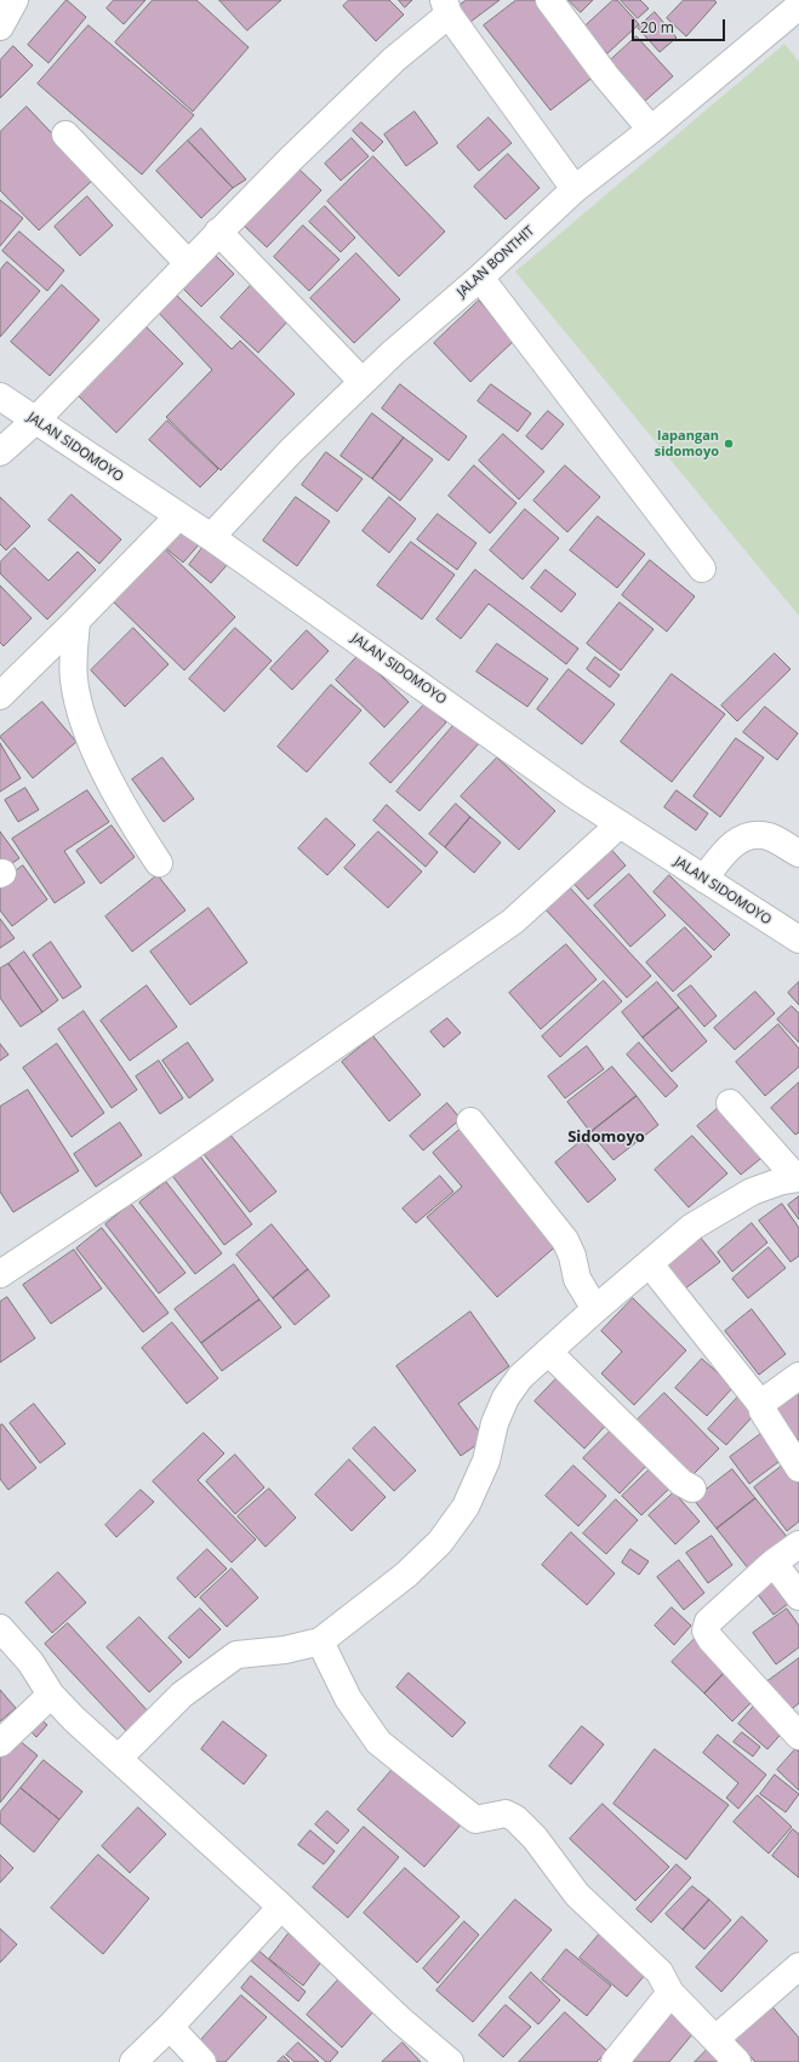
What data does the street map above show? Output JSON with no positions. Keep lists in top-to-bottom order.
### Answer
{
  "streets": {
    "street": ["JALAN BONTHIT", "JALAN SIDOMOYO"]
  },
  "crossings": [
    ["JALAN BONTHIT", "JALAN SIDOMOYO"]
  ],
  "districts": ["Sidomoyo"],
  "places": ["lapangan sidomoyo"],
  "scale_bar": "20 m"
}
